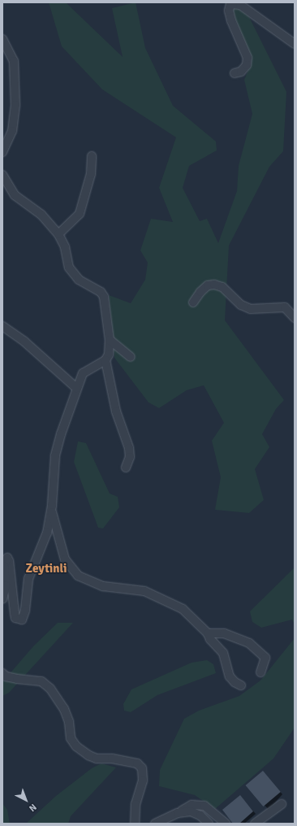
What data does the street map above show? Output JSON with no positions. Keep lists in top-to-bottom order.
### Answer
{
  "districts": ["Zeytinli"],
  "north": "bottom right"
}
